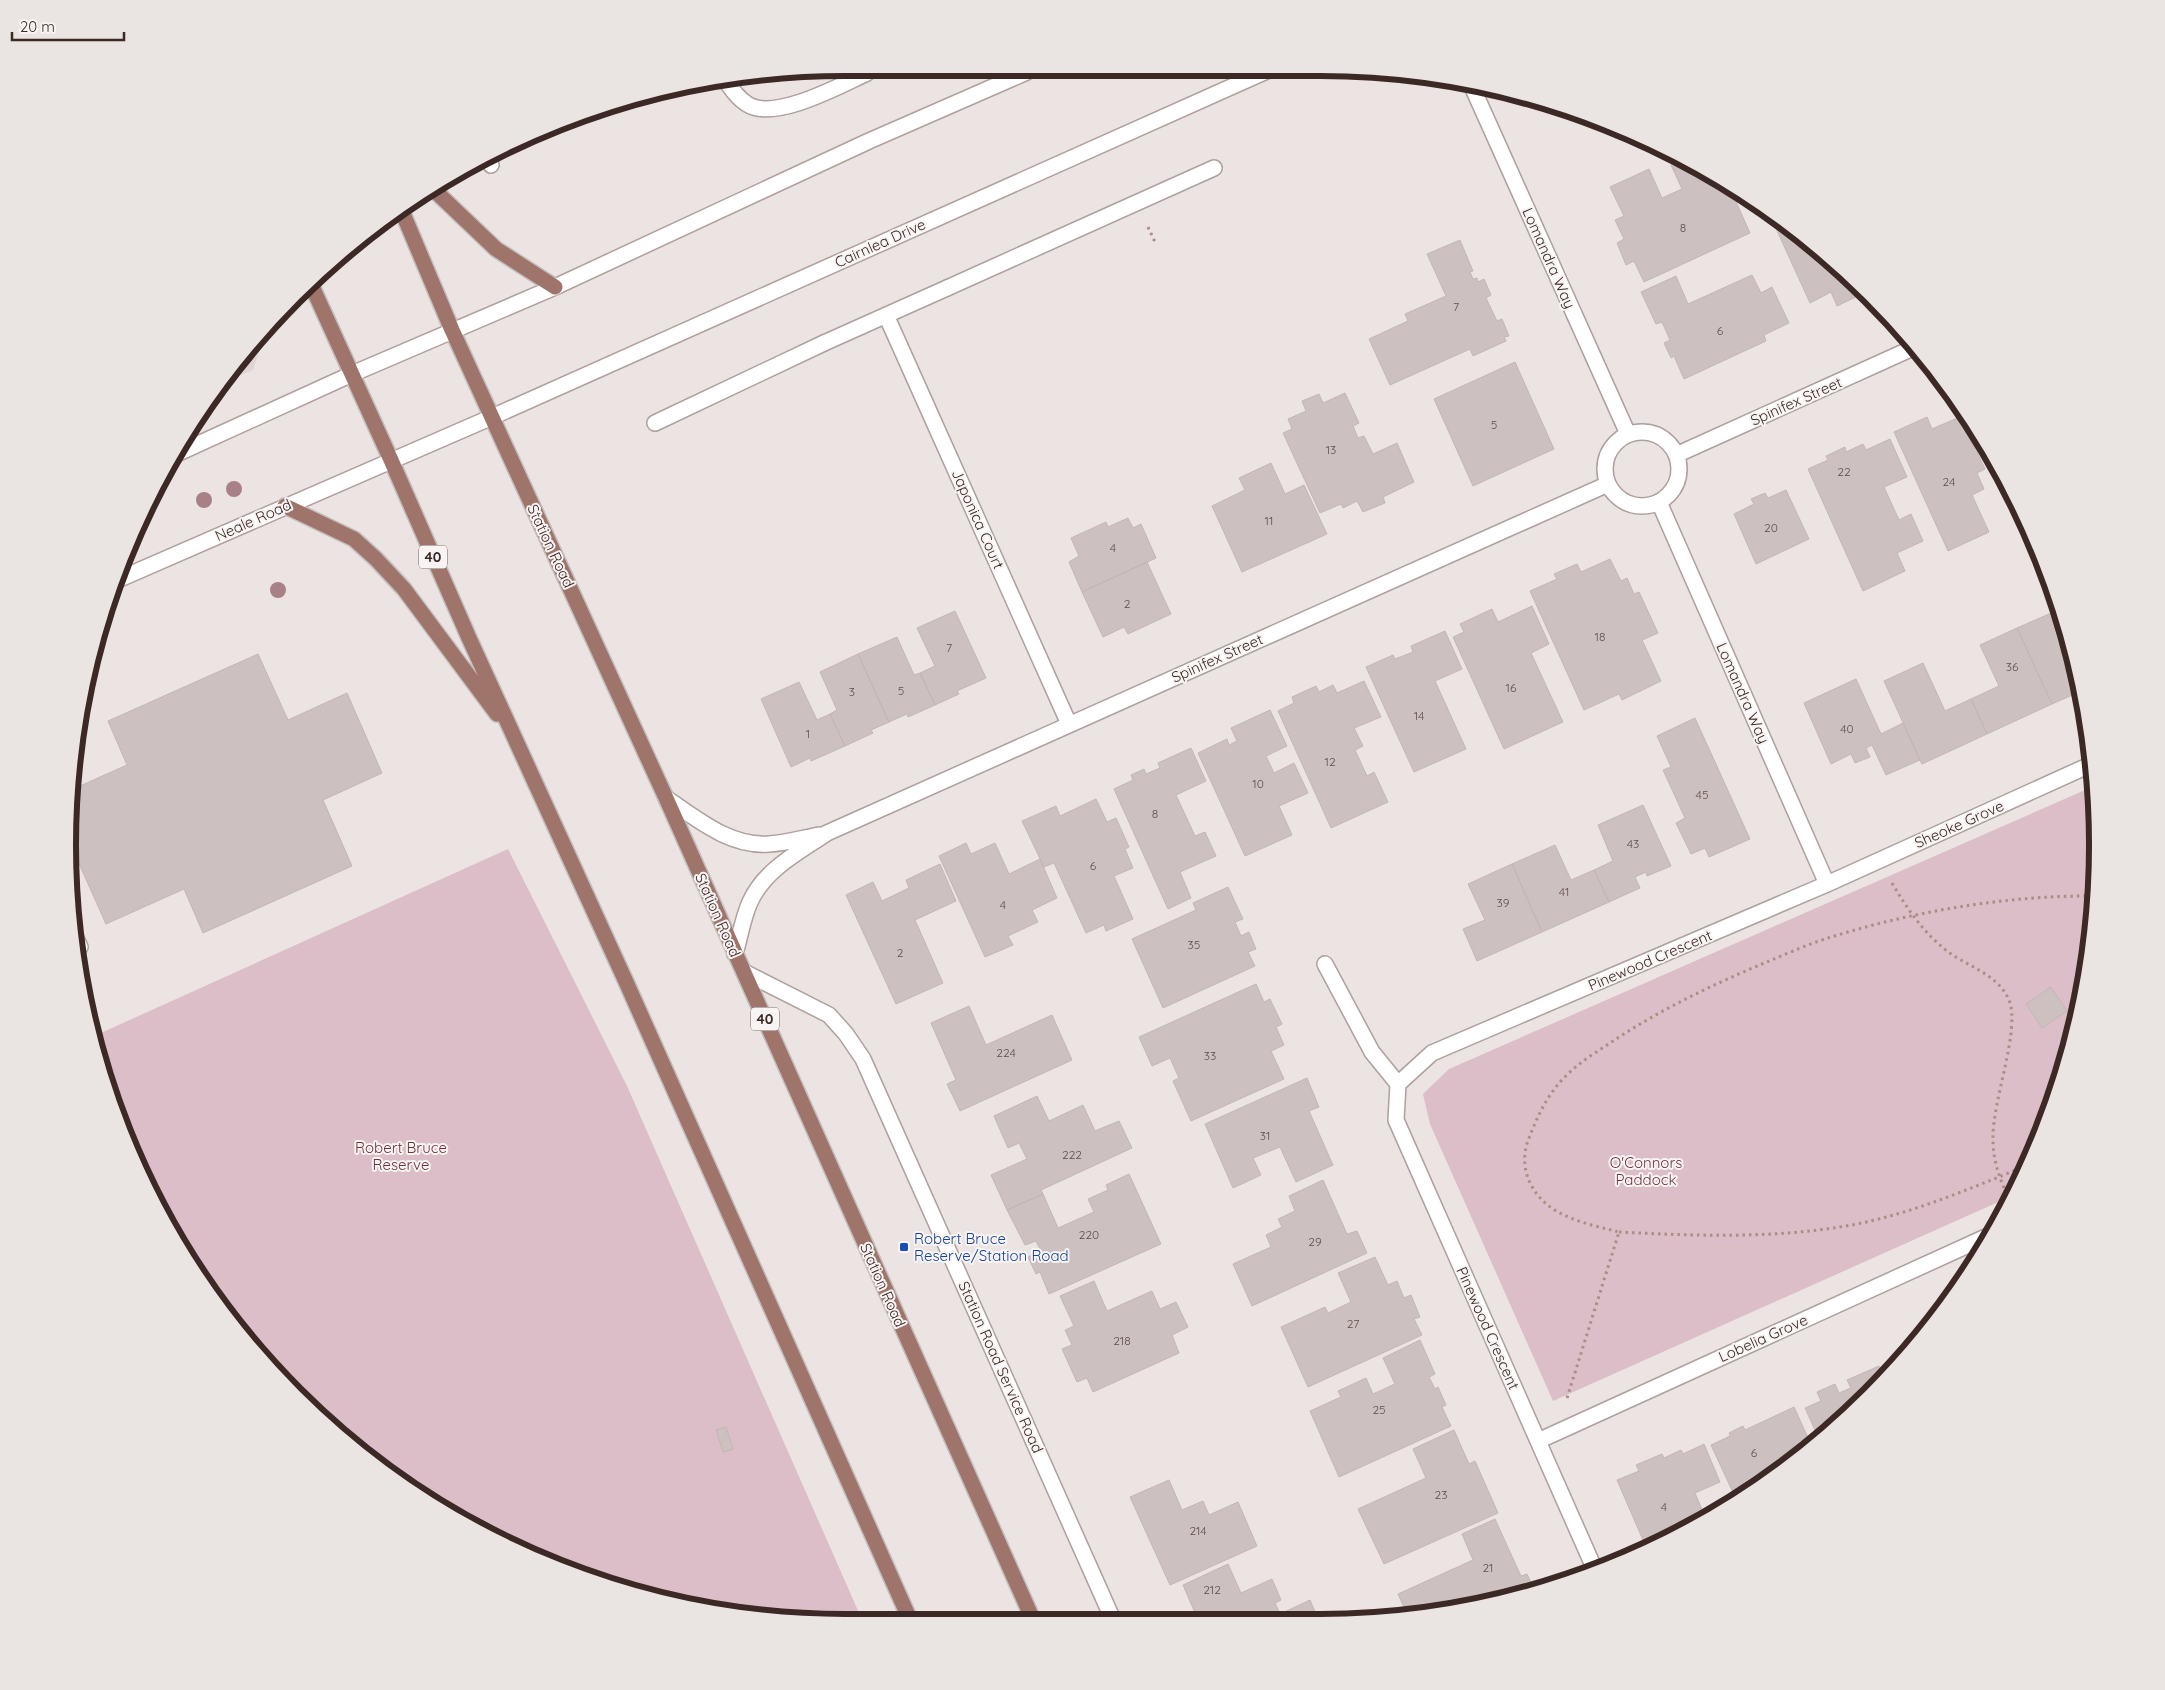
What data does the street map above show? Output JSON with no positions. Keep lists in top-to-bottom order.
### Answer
{
  "streets": {
    "main road": ["Station Road", "40"],
    "street": [
      "Cairnlea Drive",
      "Lomandra Way",
      "Spinifex Street",
      "Japonica Court",
      "Neale Road",
      "Sheoke Grove",
      "Pinewood Crescent",
      "Lobelia Grove",
      "Station Road Service Road"
    ]
  },
  "crossings": [
    ["Cairnlea Drive", "Neale Road"],
    ["Cairnlea Drive", "Station Road"],
    ["Cairnlea Drive", "40"],
    ["Lomandra Way", "Spinifex Street"],
    ["Lomandra Way", "Sheoke Grove"],
    ["Lomandra Way", "Pinewood Crescent"],
    ["Spinifex Street", "Japonica Court"],
    ["Spinifex Street", "Station Road"],
    ["Neale Road", "40"],
    ["Station Road", "Station Road Service Road"],
    ["Sheoke Grove", "Pinewood Crescent"],
    ["Pinewood Crescent", "Lobelia Grove"]
  ],
  "parks": ["Robert Bruce Reserve", "O'Connors Paddock"],
  "places": {
    "transit": ["Robert Bruce Reserve/Station Road"]
  },
  "house_numbers": [
    "8",
    "7",
    "6",
    "5",
    "13",
    "22",
    "24",
    "11",
    "20",
    "4",
    "2",
    "18",
    "7",
    "36",
    "16",
    "5",
    "3",
    "14",
    "40",
    "1",
    "12",
    "10",
    "45",
    "8",
    "43",
    "6",
    "41",
    "39",
    "4",
    "35",
    "2",
    "224",
    "33",
    "31",
    "222",
    "220",
    "29",
    "27",
    "218",
    "25",
    "6",
    "23",
    "4",
    "214",
    "21",
    "212"
  ],
  "scale_bar": "20 m"
}
